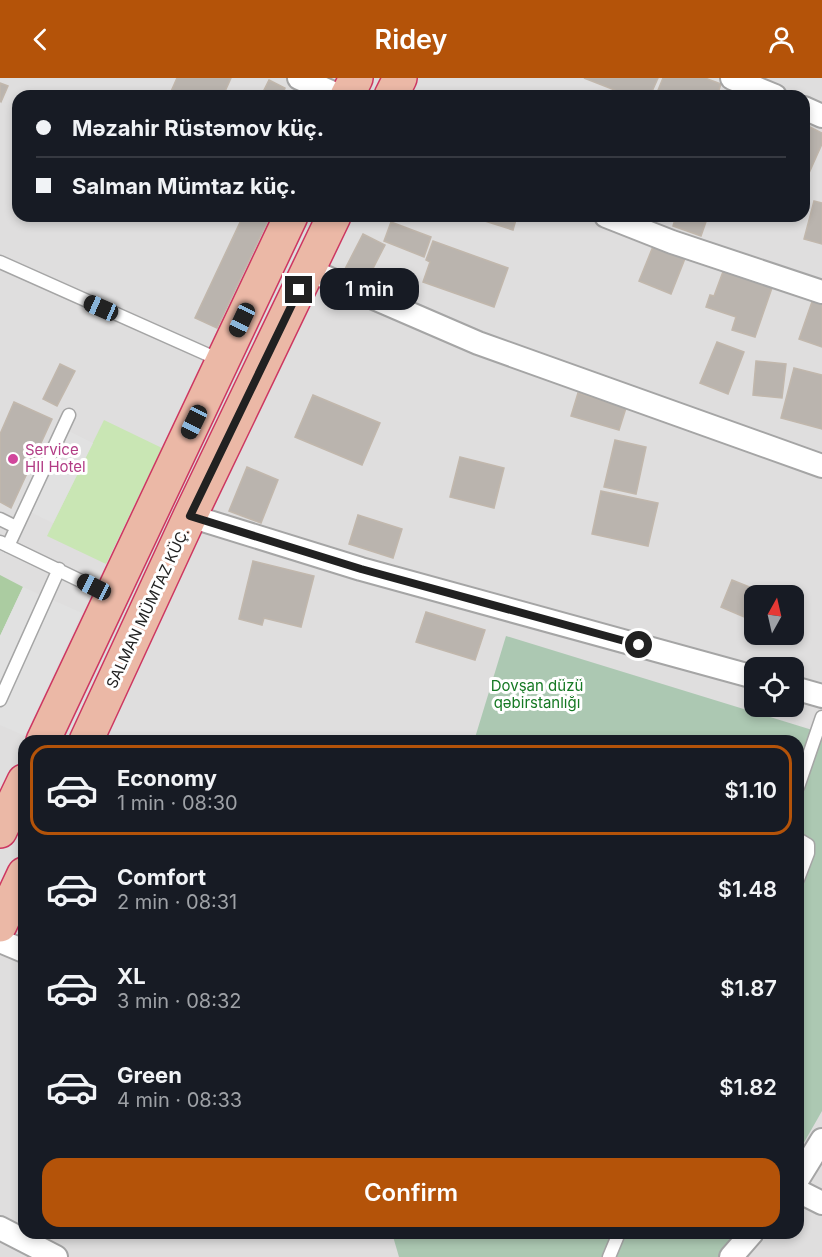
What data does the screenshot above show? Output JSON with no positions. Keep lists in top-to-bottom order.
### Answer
{
  "streets": {
    "highway": ["SALMAN MÜMTAZ KÜÇ."]
  },
  "parks": ["Dovşan düzü qəbirstanlığı"],
  "places": ["Service HII Hotel"],
  "north": "top",
  "page": {
    "header": "Ridey",
    "banner": ["Məzahir Rüstəmov küç.", "Salman Mümtaz küç."],
    "bubble": "1 min",
    "list": [
      {
        "name": "Economy",
        "note": "1 min · 08:30",
        "value": "$1.10"
      },
      {
        "name": "Comfort",
        "note": "2 min · 08:31",
        "value": "$1.48"
      },
      {
        "name": "XL",
        "note": "3 min · 08:32",
        "value": "$1.87"
      },
      {
        "name": "Green",
        "note": "4 min · 08:33",
        "value": "$1.82"
      }
    ],
    "buttons": "Confirm"
  }
}
